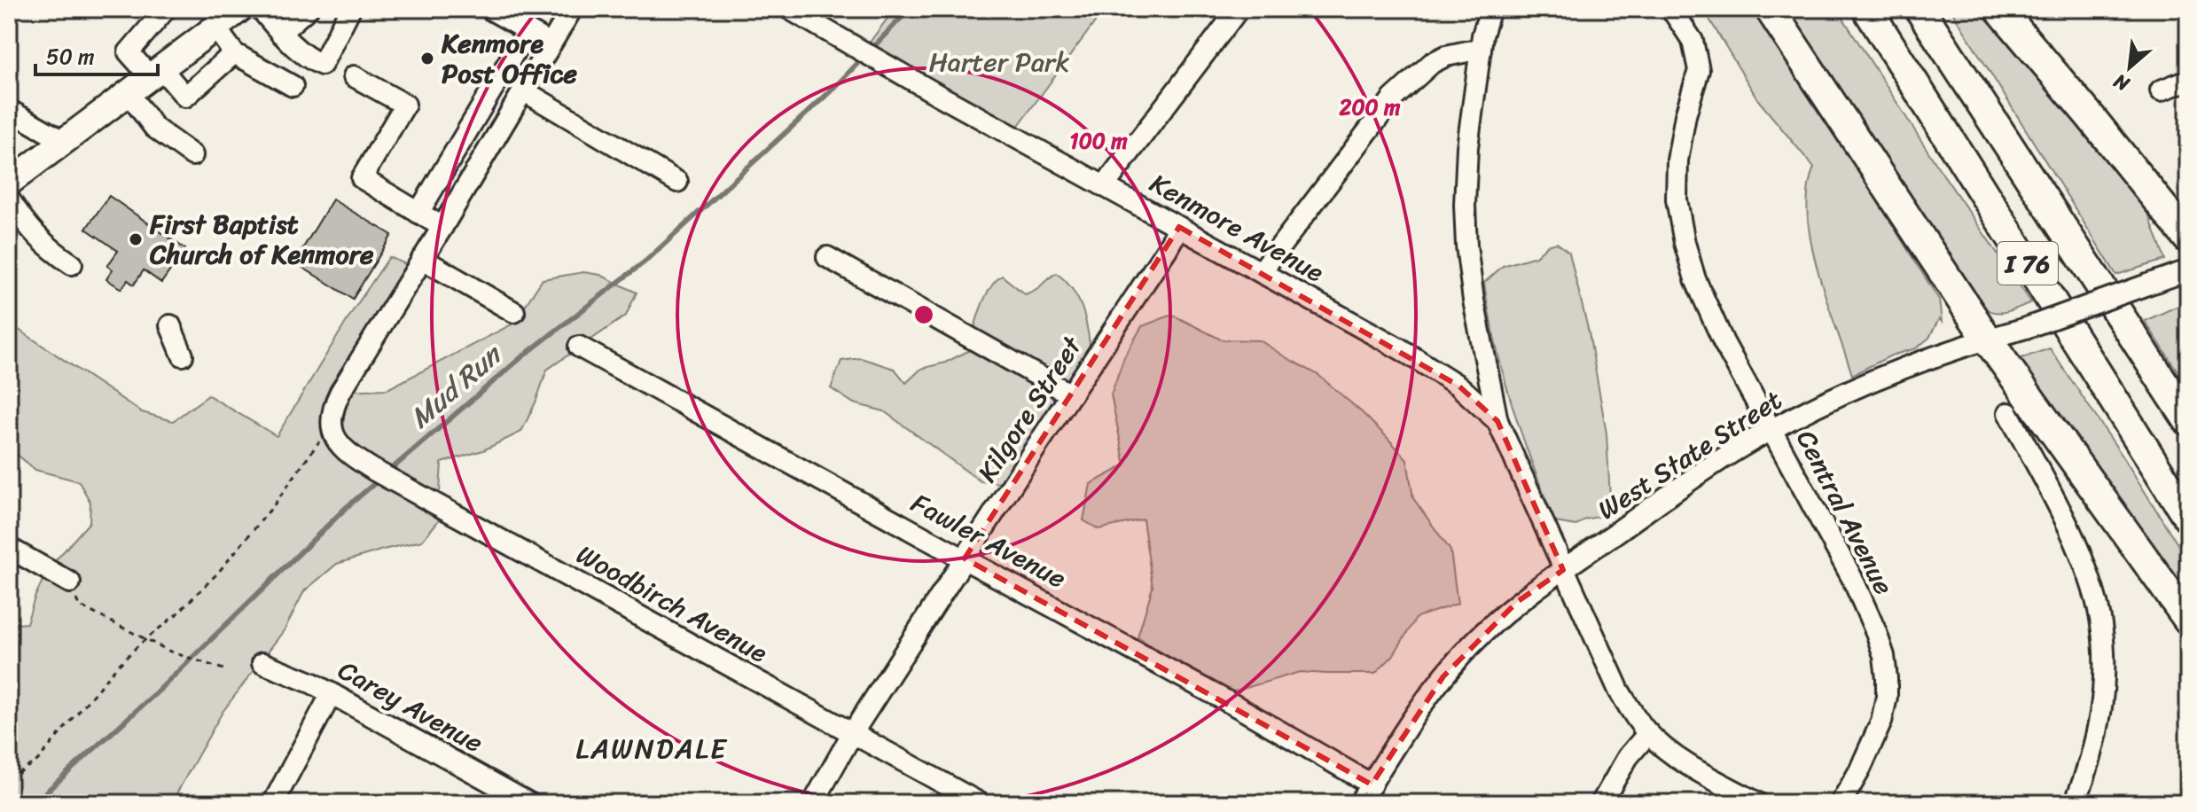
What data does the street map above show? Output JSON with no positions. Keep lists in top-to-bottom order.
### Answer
{
  "streets": {
    "highway": ["I 76"],
    "street": [
      "Kenmore Avenue",
      "Kilgore Street",
      "West State Street",
      "Central Avenue",
      "Fawler Avenue",
      "Woodbirch Avenue",
      "Carey Avenue"
    ]
  },
  "crossings": [
    ["Kenmore Avenue", "Kilgore Street"],
    ["Kilgore Street", "Fawler Avenue"],
    ["Kilgore Street", "Woodbirch Avenue"],
    ["West State Street", "Central Avenue"],
    ["West State Street", "Fawler Avenue"]
  ],
  "districts": ["LAWNDALE"],
  "water": ["Mud Run"],
  "parks": ["Harter Park"],
  "places": ["Kenmore Post Office", "First Baptist Church of Kenmore"],
  "scale_bar": "50 m",
  "north": "bottom left",
  "rings": ["200 m", "100 m"]
}
